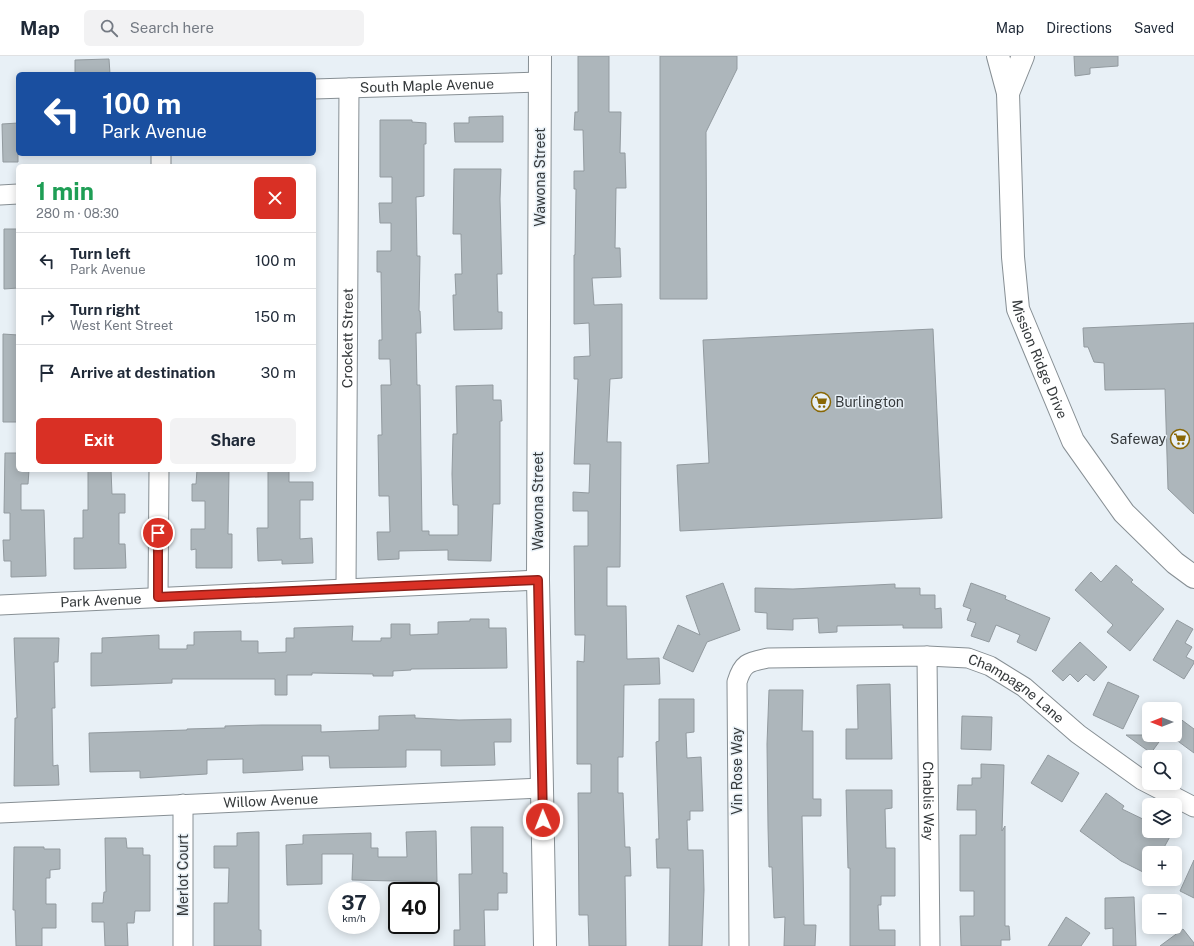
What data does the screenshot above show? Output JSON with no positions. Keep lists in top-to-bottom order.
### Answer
{
  "streets": {
    "street": [
      "South Maple Avenue",
      "Wawona Street",
      "Crockett Street",
      "Mission Ridge Drive",
      "Park Avenue",
      "Champagne Lane",
      "Vin Rose Way",
      "Willow Avenue",
      "Chablis Way",
      "Merlot Court"
    ]
  },
  "crossings": [
    ["South Maple Avenue", "Wawona Street"],
    ["South Maple Avenue", "Crockett Street"],
    ["Wawona Street", "Park Avenue"],
    ["Wawona Street", "Willow Avenue"],
    ["Crockett Street", "Park Avenue"],
    ["Champagne Lane", "Vin Rose Way"],
    ["Champagne Lane", "Chablis Way"],
    ["Willow Avenue", "Merlot Court"]
  ],
  "places": {
    "supermarket": ["Burlington", "Safeway"]
  },
  "north": "left",
  "page": {
    "header": "Map",
    "search": "Search here",
    "nav": ["Map", "Directions", "Saved"],
    "turn": ["100 m", "Park Avenue"],
    "heading": ["1 min", "280 m · 08:30"],
    "list": [
      {
        "name": "Turn left",
        "note": "Park Avenue",
        "value": "100 m"
      },
      {
        "name": "Turn right",
        "note": "West Kent Street",
        "value": "150 m"
      },
      {
        "name": "Arrive at destination",
        "value": "30 m"
      }
    ],
    "buttons": ["Exit", "Share"],
    "map_buttons": ["+", "−"],
    "speed": "37 km/h",
    "limit": "40"
  }
}
